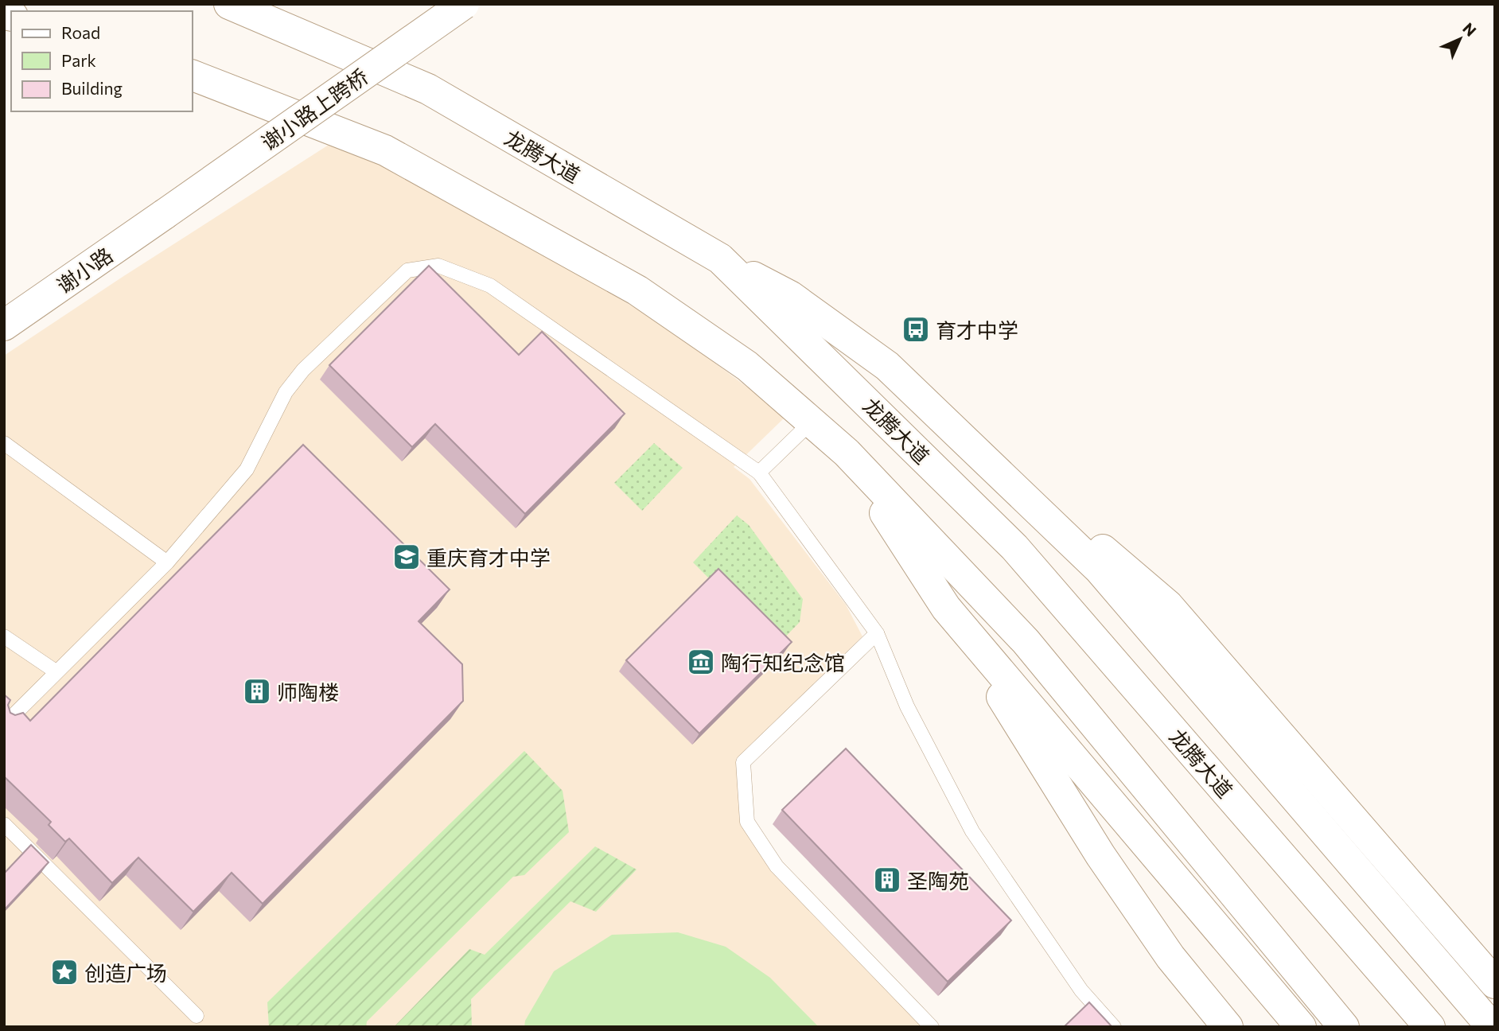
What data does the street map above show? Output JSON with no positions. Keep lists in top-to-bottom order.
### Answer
{
  "streets": {
    "main road": ["谢小路上跨桥", "龙腾大道", "谢小路"]
  },
  "crossings": [
    ["谢小路上跨桥", "谢小路"]
  ],
  "places": {
    "bus stop": ["育才中学"],
    "school or university": ["重庆育才中学"],
    "museum": ["陶行知纪念馆"],
    "building": ["师陶楼", "圣陶苑"],
    "place": ["创造广场"]
  },
  "legend": ["Road", "Park", "Building"],
  "north": "top right"
}
